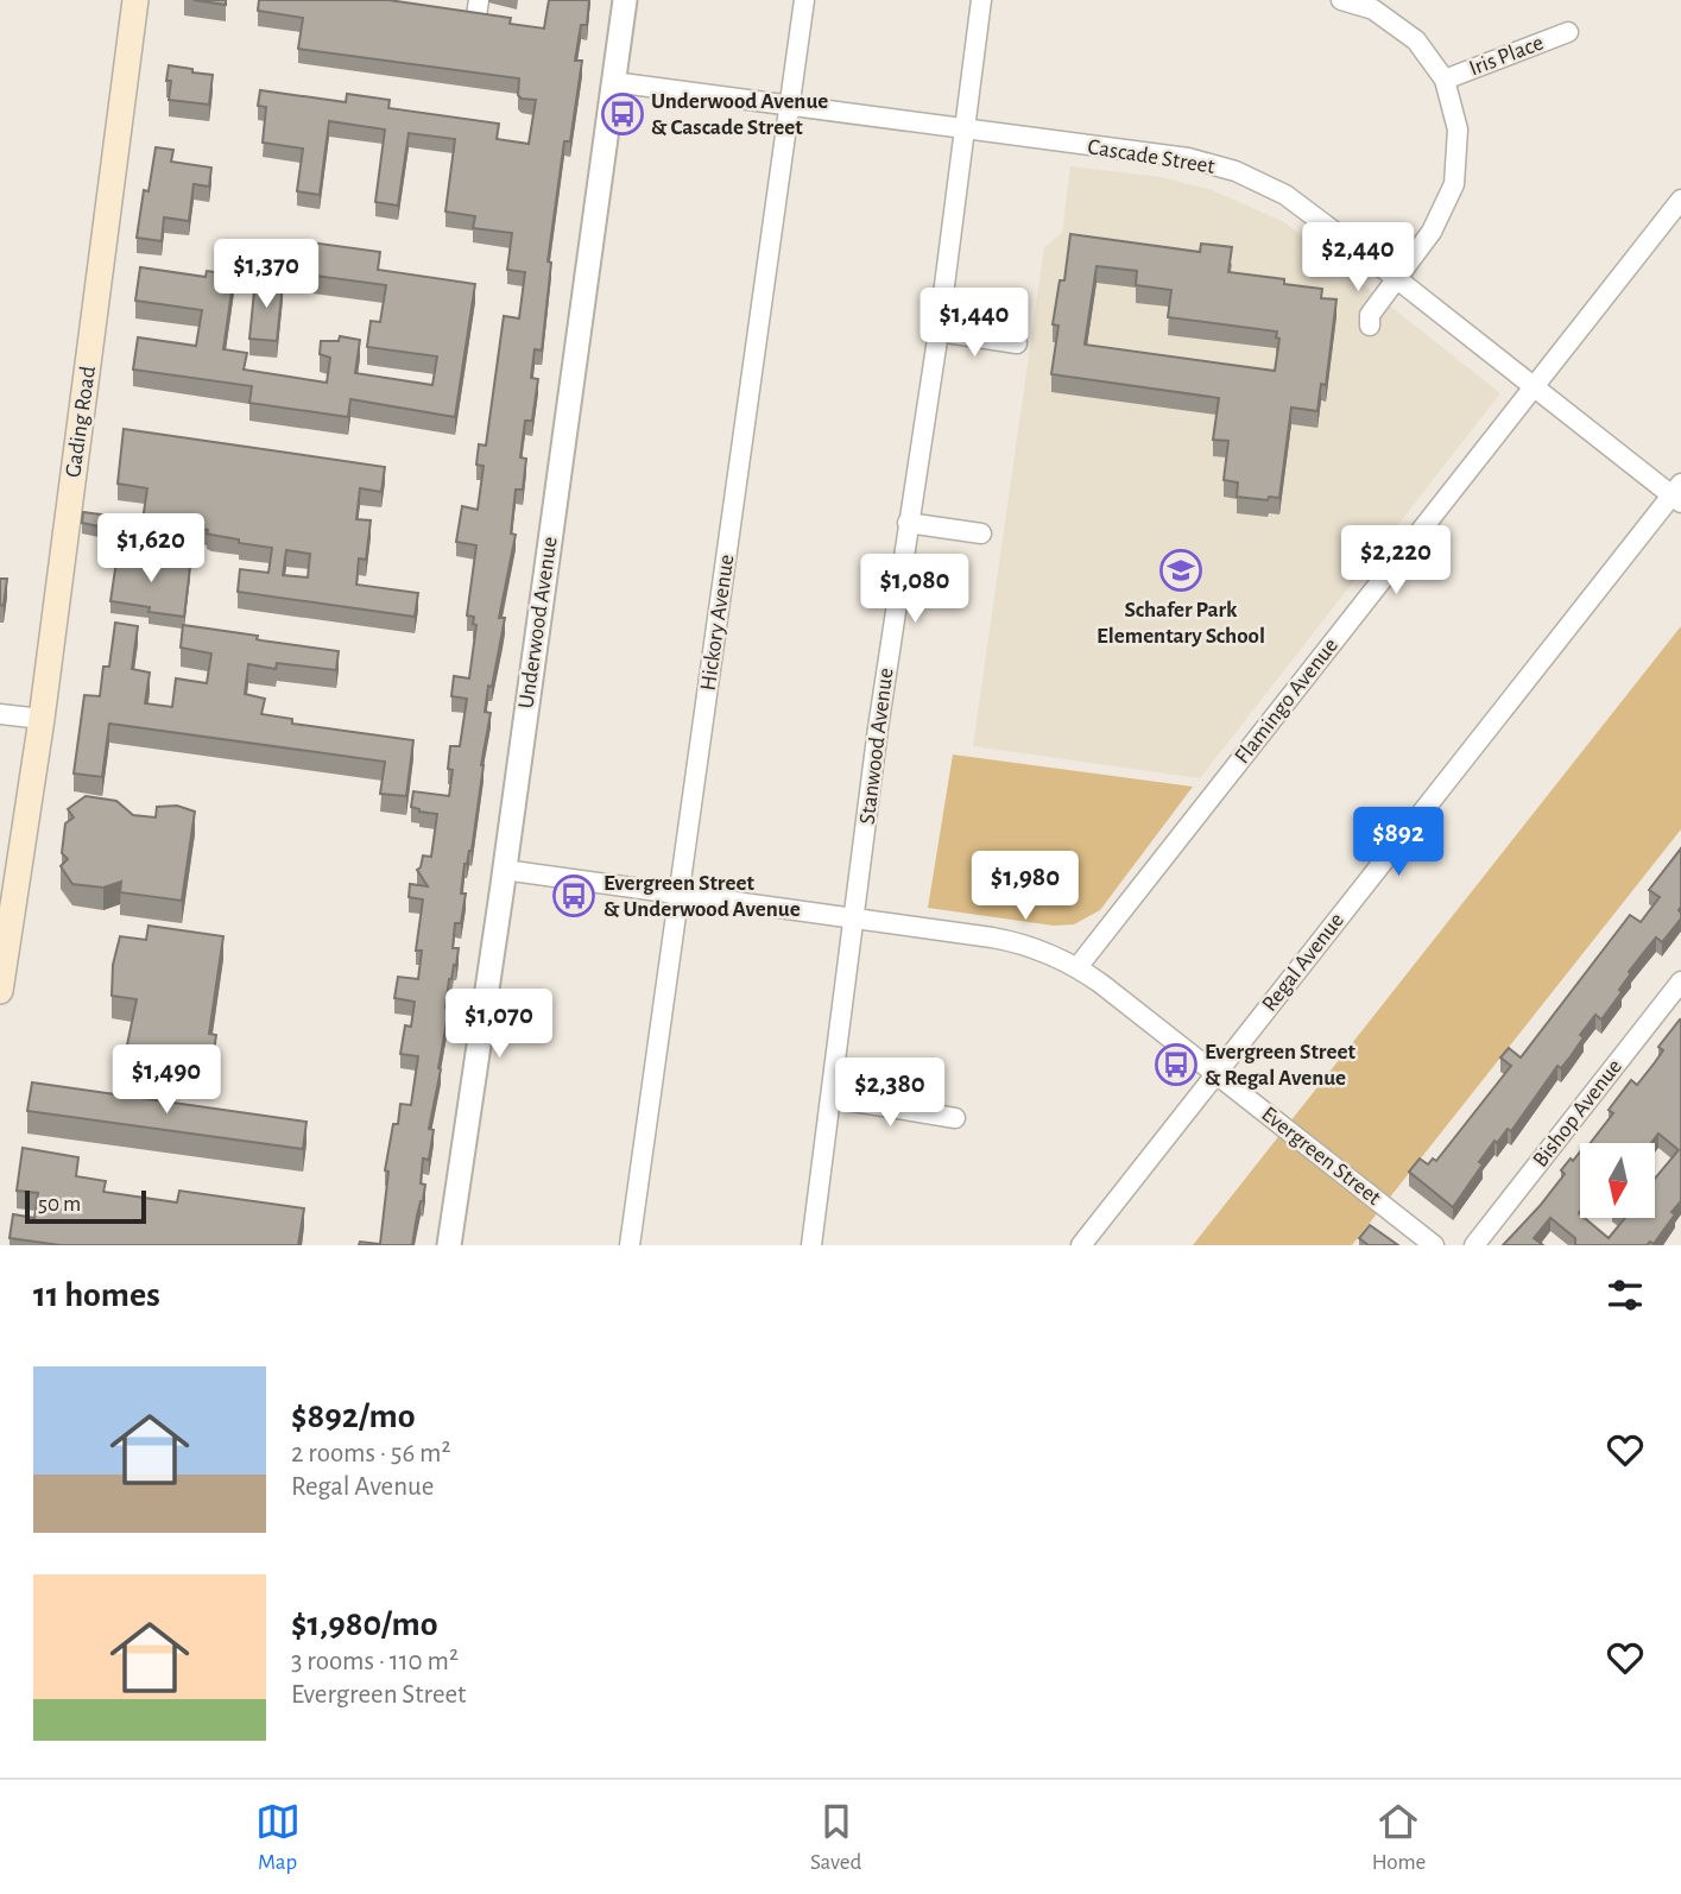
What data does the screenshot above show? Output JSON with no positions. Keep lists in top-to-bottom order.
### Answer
{
  "streets": {
    "main road": ["Gading Road"],
    "street": [
      "Iris Place",
      "Cascade Street",
      "Underwood Avenue",
      "Hickory Avenue",
      "Flamingo Avenue",
      "Stanwood Avenue",
      "Regal Avenue",
      "Bishop Avenue",
      "Evergreen Street"
    ]
  },
  "crossings": [
    ["Cascade Street", "Underwood Avenue"],
    ["Cascade Street", "Hickory Avenue"],
    ["Cascade Street", "Flamingo Avenue"],
    ["Cascade Street", "Stanwood Avenue"],
    ["Cascade Street", "Regal Avenue"],
    ["Underwood Avenue", "Evergreen Street"],
    ["Hickory Avenue", "Evergreen Street"],
    ["Flamingo Avenue", "Evergreen Street"],
    ["Stanwood Avenue", "Evergreen Street"],
    ["Regal Avenue", "Evergreen Street"]
  ],
  "places": {
    "bus stop": ["Underwood Avenue & Cascade Street", "Evergreen Street & Underwood Avenue", "Evergreen Street & Regal Avenue"],
    "school or university": ["Schafer Park Elementary School"]
  },
  "scale_bar": "50 m",
  "north": "bottom",
  "page": {
    "price": [
      "$2,440",
      "$1,370",
      "$1,440",
      "$1,620",
      "$2,220",
      "$1,080",
      "$892",
      "$1,980",
      "$1,070",
      "$1,490",
      "$2,380"
    ],
    "scale": "50 m",
    "heading": "11 homes",
    "list": [
      {
        "name": "$892/mo",
        "note": "2 rooms · 56 m² · Regal Avenue"
      },
      {
        "name": "$1,980/mo",
        "note": "3 rooms · 110 m² · Evergreen Street"
      }
    ],
    "tabs": ["Map", "Saved", "Home"]
  }
}
